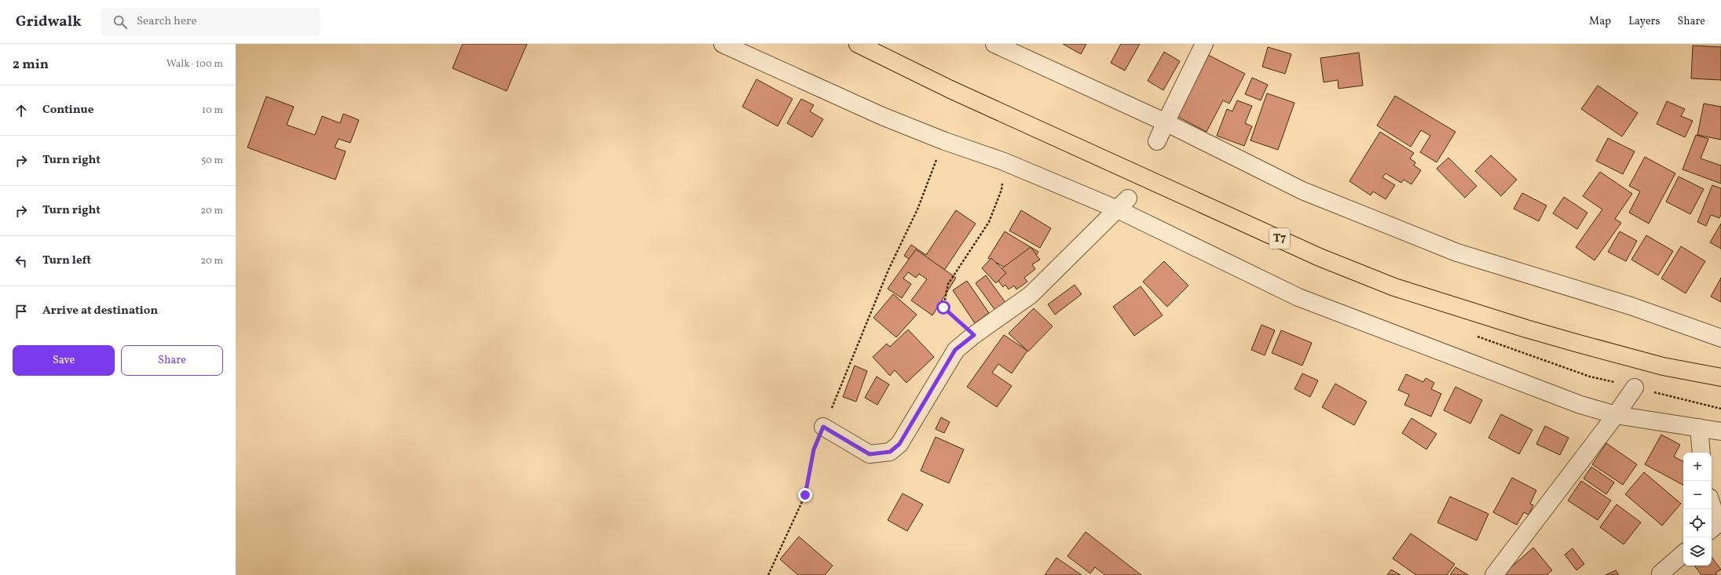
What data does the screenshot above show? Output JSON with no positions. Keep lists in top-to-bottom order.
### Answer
{
  "streets": {
    "highway": ["T7"]
  },
  "page": {
    "header": "Gridwalk",
    "search": "Search here",
    "nav": ["Map", "Layers", "Share"],
    "heading": ["2 min", "Walk · 100 m"],
    "list": [
      ["Continue", "10 m"],
      ["Turn right", "50 m"],
      ["Turn right", "20 m"],
      ["Turn left", "20 m"],
      "Arrive at destination"
    ],
    "buttons": ["Save", "Share"],
    "map_buttons": ["+", "−"]
  }
}
